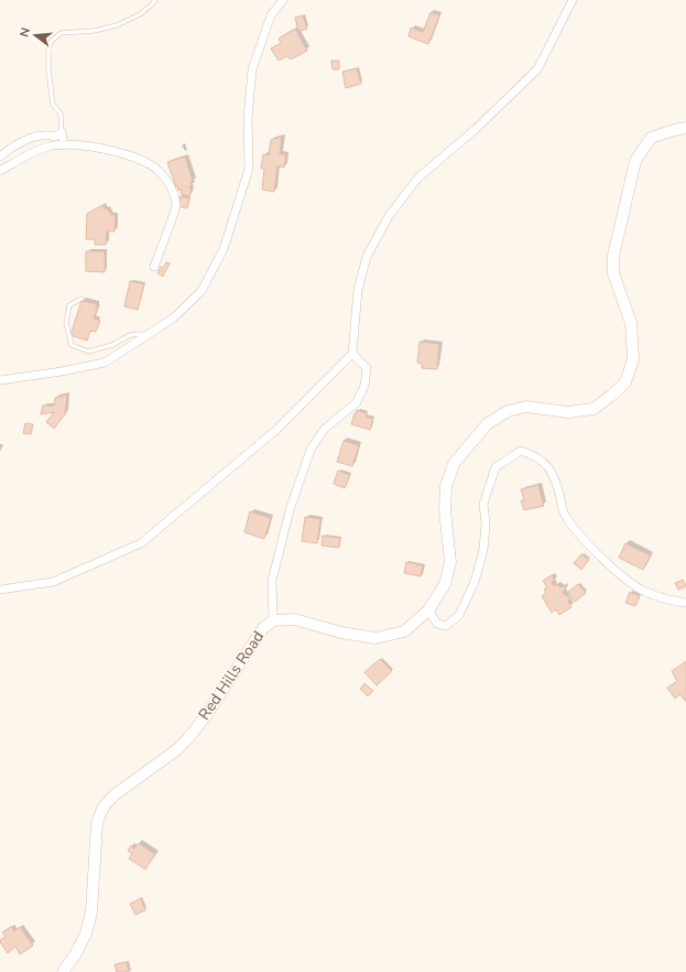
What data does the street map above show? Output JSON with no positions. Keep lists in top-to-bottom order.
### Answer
{
  "streets": {
    "main road": ["Red Hills Road"]
  },
  "north": "left"
}
